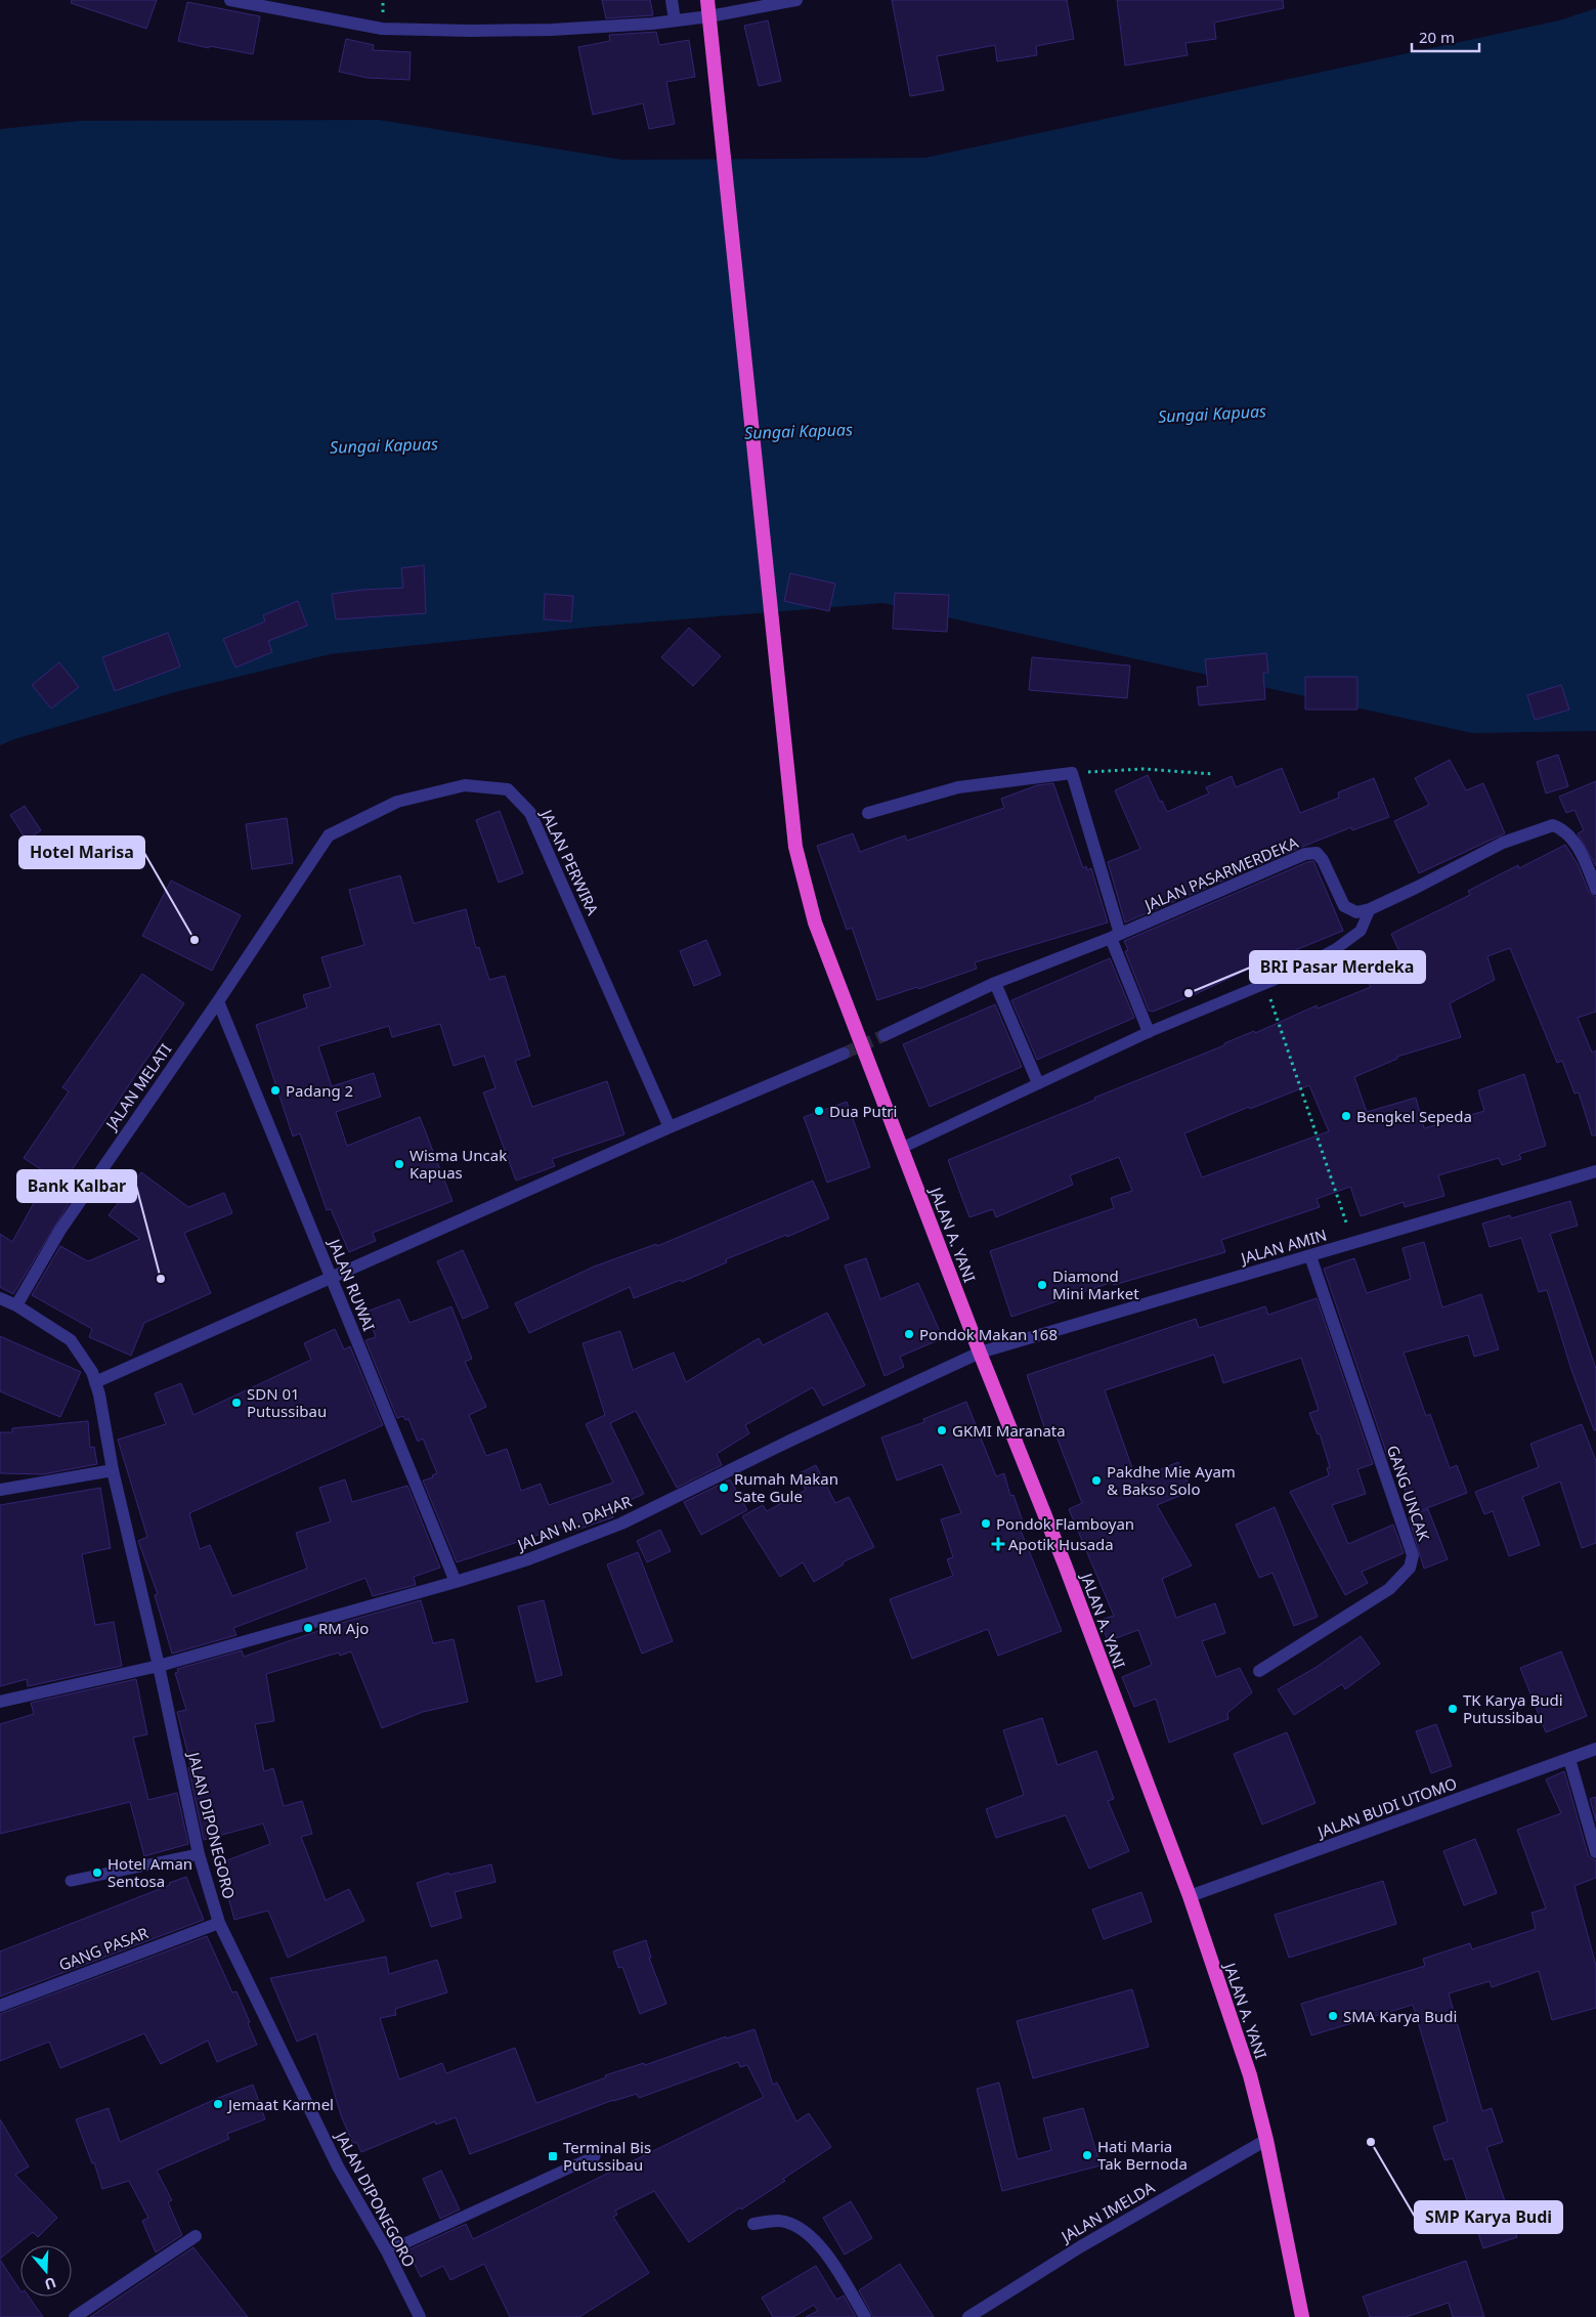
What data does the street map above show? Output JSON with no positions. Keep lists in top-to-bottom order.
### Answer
{
  "streets": {
    "highway": ["JALAN A. YANI"],
    "street": [
      "JALAN PERWIRA",
      "JALAN PASARMERDEKA",
      "JALAN MELATI",
      "JALAN AMIN",
      "JALAN RUWAI",
      "GANG UNCAK",
      "JALAN M. DAHAR",
      "JALAN BUDI UTOMO",
      "JALAN DIPONEGORO",
      "GANG PASAR",
      "JALAN IMELDA"
    ]
  },
  "crossings": [
    ["JALAN PERWIRA", "JALAN MELATI"],
    ["JALAN MELATI", "JALAN RUWAI"],
    ["JALAN MELATI", "JALAN DIPONEGORO"],
    ["JALAN A. YANI", "JALAN AMIN"],
    ["JALAN A. YANI", "JALAN M. DAHAR"],
    ["JALAN A. YANI", "JALAN BUDI UTOMO"],
    ["JALAN A. YANI", "JALAN IMELDA"],
    ["JALAN AMIN", "GANG UNCAK"],
    ["JALAN AMIN", "JALAN M. DAHAR"],
    ["JALAN RUWAI", "JALAN M. DAHAR"],
    ["JALAN M. DAHAR", "JALAN DIPONEGORO"],
    ["JALAN DIPONEGORO", "GANG PASAR"]
  ],
  "water": ["Sungai Kapuas"],
  "places": {
    "other": [
      "Hotel Marisa",
      "BRI Pasar Merdeka",
      "Padang 2",
      "Dua Putri",
      "Bengkel Sepeda",
      "Wisma Uncak Kapuas",
      "Bank Kalbar",
      "Diamond Mini Market",
      "Pondok Makan 168",
      "SDN 01 Putussibau",
      "GKMI Maranata",
      "Pakdhe Mie Ayam & Bakso Solo",
      "Rumah Makan Sate Gule",
      "Pondok Flamboyan",
      "RM Ajo",
      "TK Karya Budi Putussibau",
      "Hotel Aman Sentosa",
      "SMA Karya Budi",
      "Jemaat Karmel",
      "SMP Karya Budi",
      "Hati Maria Tak Bernoda"
    ],
    "health": ["Apotik Husada"],
    "transit": ["Terminal Bis Putussibau"]
  },
  "scale_bar": "20 m",
  "north": "bottom"
}
